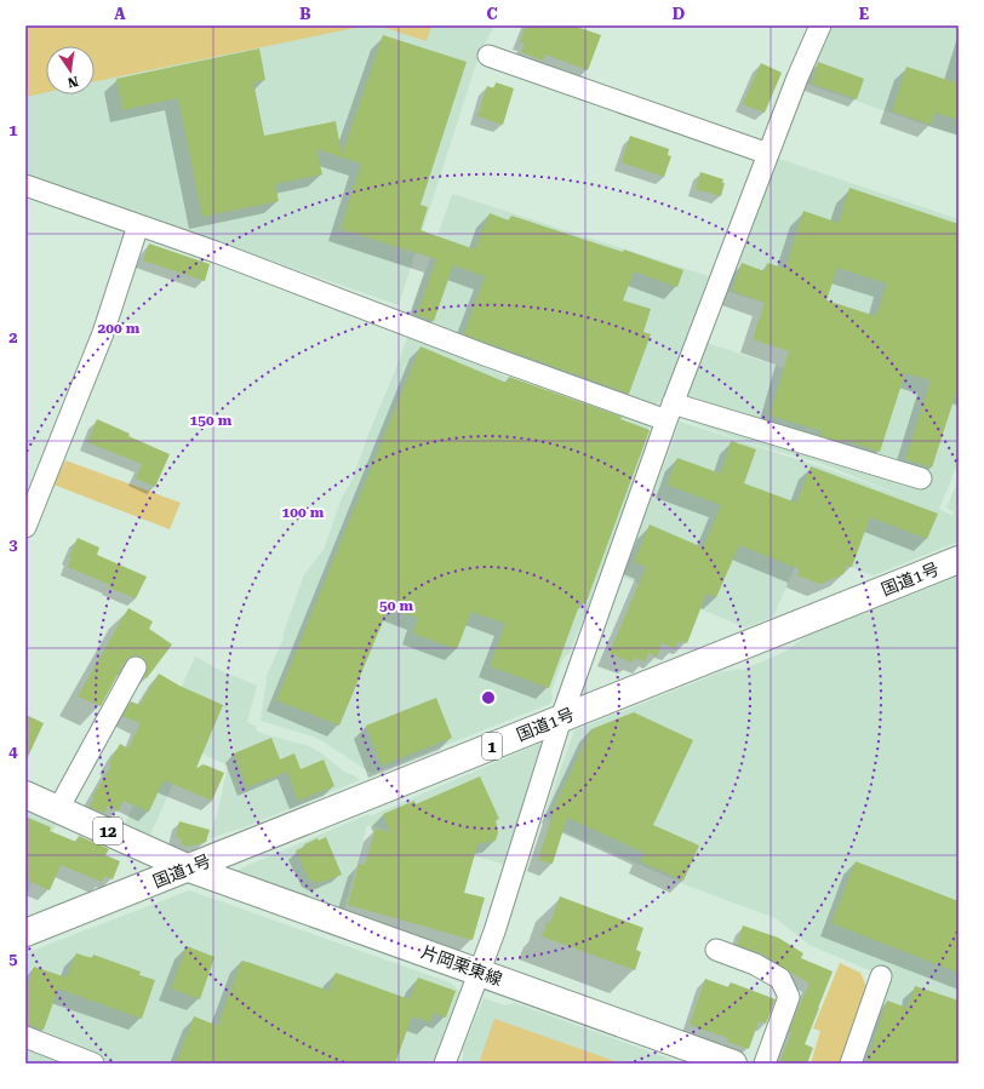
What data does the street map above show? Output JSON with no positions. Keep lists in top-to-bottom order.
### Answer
{
  "streets": {
    "main road": [
      "国道1号",
      "1",
      "12",
      "片岡栗東線"
    ]
  },
  "crossings": [
    ["国道1号", "12"],
    ["国道1号", "片岡栗東線"],
    ["12", "片岡栗東線"]
  ],
  "north": "bottom",
  "grid": {
    "columns": [
      "A",
      "B",
      "C",
      "D",
      "E"
    ],
    "rows": [
      "1",
      "2",
      "3",
      "4",
      "5"
    ]
  },
  "rings": [
    "200 m",
    "150 m",
    "100 m",
    "50 m"
  ]
}
